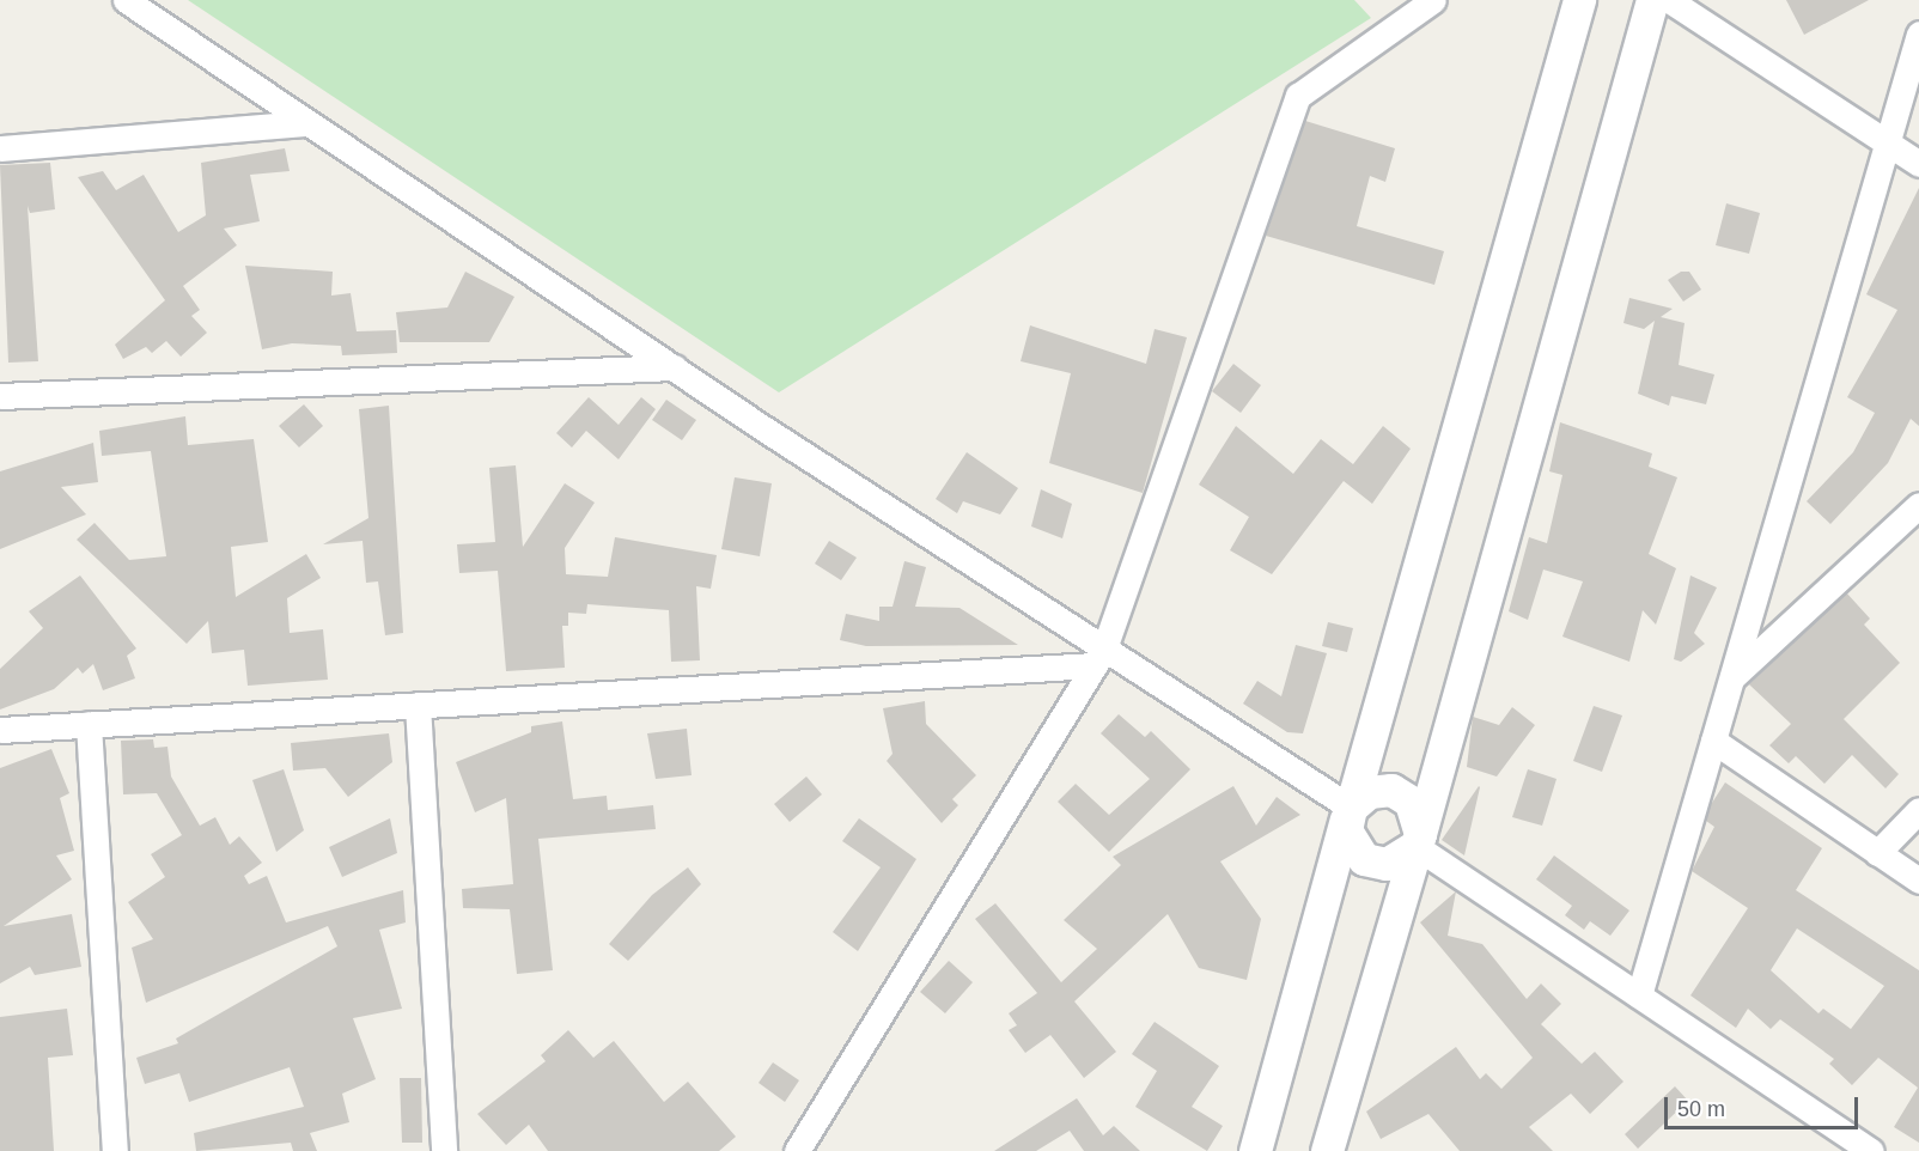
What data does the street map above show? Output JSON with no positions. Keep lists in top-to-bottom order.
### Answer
{
  "scale_bar": "50 m"
}
